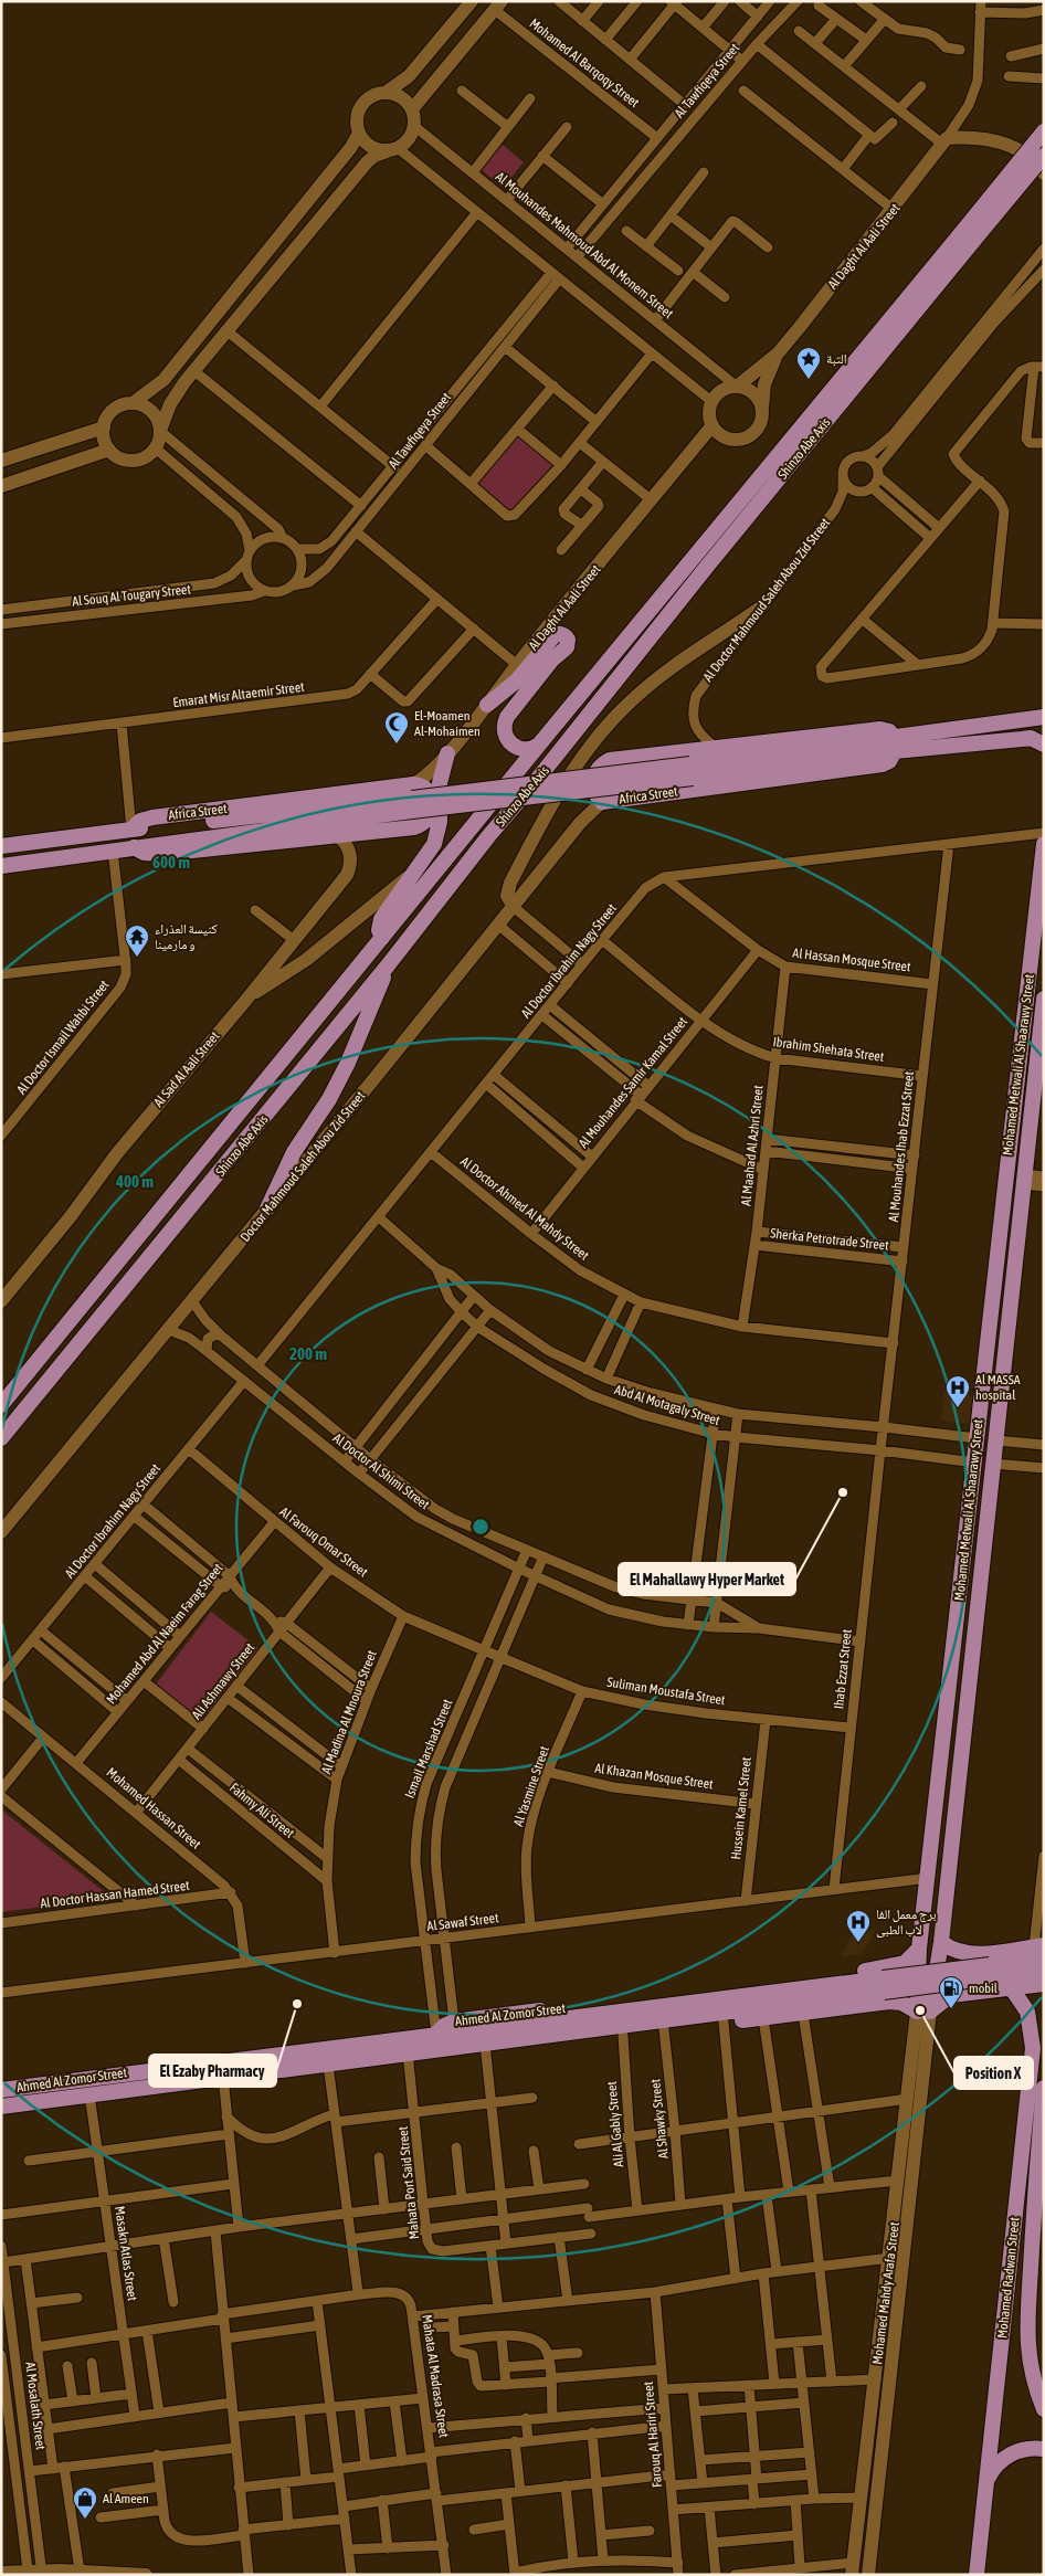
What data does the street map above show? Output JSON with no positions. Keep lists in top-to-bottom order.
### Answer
{
  "streets": {
    "main road": [
      "Shinzo Abe Axis",
      "Africa Street",
      "Mohamed Metwali Al Shaarawy Street",
      "Ahmed Al Zomor Street",
      "Mohamed Radwan Street"
    ],
    "street": [
      "Mohamed Al Barqoqy Street",
      "Al Tawfiqeya Street",
      "Al Mouhandes Mahmoud Abd Al Monem Street",
      "Al Daght Al Aali Street",
      "Al Souq Al Tougary Street",
      "Al Doctor Mahmoud Saleh Abou Zid Street",
      "Emarat Misr Altaemir Street",
      "Al Hassan Mosque Street",
      "Al Doctor Ibrahim Nagy Street",
      "Al Doctor Ismail Wahbi Street",
      "Ibrahim Shehata Street",
      "Al Sad Al Aali Street",
      "Al Mouhandes Samir Kamal Street",
      "Al Maahad Al Azhri Street",
      "Al Mouhandes Ihab Ezzat Street",
      "Doctor Mahmoud Saleh Abou Zid Street",
      "Al Doctor Ahmed Al Mahdy Street",
      "Sherka Petrotrade Street",
      "Abd Al Motagaly Street",
      "Al Doctor Al Shimi Street",
      "Al Farouq Omar Street",
      "Mohamed Abd Al Naeim Farag Street",
      "Ihab Ezzat Street",
      "Ali Ashmawy Street",
      "Suliman Moustafa Street",
      "Al Madina Al Mnoura Street",
      "Ismail Marshad Street",
      "Al Khazan Mosque Street",
      "Al Yasmine Street",
      "Mohamed Hassan Street",
      "Hussein Kamel Street",
      "Fahmy Ali Street",
      "Al Doctor Hassan Hamed Street",
      "Al Sawaf Street",
      "Al Shawky Street",
      "Ali Al Gably Street",
      "Mahata Port Said Street",
      "Masakn Atlas Street",
      "Mohamed Mahdy Arafa Street",
      "Mahata Al Madrasa Street",
      "Al Mosalath Street",
      "Farouq Al Hariri Street"
    ]
  },
  "crossings": [
    ["Mohamed Al Barqoqy Street", "Al Tawfiqeya Street"],
    ["Al Tawfiqeya Street", "Al Mouhandes Mahmoud Abd Al Monem Street"],
    ["Al Tawfiqeya Street", "Al Souq Al Tougary Street"],
    ["Al Mouhandes Mahmoud Abd Al Monem Street", "Al Daght Al Aali Street"],
    ["Al Daght Al Aali Street", "Africa Street"],
    ["Al Doctor Mahmoud Saleh Abou Zid Street", "Africa Street"],
    ["Africa Street", "Doctor Mahmoud Saleh Abou Zid Street"],
    ["Al Hassan Mosque Street", "Al Doctor Ibrahim Nagy Street"],
    ["Al Hassan Mosque Street", "Al Mouhandes Samir Kamal Street"],
    ["Al Hassan Mosque Street", "Al Maahad Al Azhri Street"],
    ["Al Hassan Mosque Street", "Al Mouhandes Ihab Ezzat Street"],
    ["Al Doctor Ibrahim Nagy Street", "Ibrahim Shehata Street"],
    ["Al Doctor Ibrahim Nagy Street", "Al Mouhandes Ihab Ezzat Street"],
    ["Al Doctor Ibrahim Nagy Street", "Al Doctor Ahmed Al Mahdy Street"],
    ["Al Doctor Ibrahim Nagy Street", "Abd Al Motagaly Street"],
    ["Al Doctor Ibrahim Nagy Street", "Al Doctor Al Shimi Street"],
    ["Al Doctor Ibrahim Nagy Street", "Al Farouq Omar Street"],
    ["Ibrahim Shehata Street", "Al Mouhandes Samir Kamal Street"],
    ["Ibrahim Shehata Street", "Al Maahad Al Azhri Street"],
    ["Ibrahim Shehata Street", "Al Mouhandes Ihab Ezzat Street"],
    ["Mohamed Metwali Al Shaarawy Street", "Abd Al Motagaly Street"],
    ["Mohamed Metwali Al Shaarawy Street", "Al Sawaf Street"],
    ["Mohamed Metwali Al Shaarawy Street", "Ahmed Al Zomor Street"],
    ["Mohamed Metwali Al Shaarawy Street", "Mohamed Mahdy Arafa Street"],
    ["Al Mouhandes Samir Kamal Street", "Al Doctor Ahmed Al Mahdy Street"],
    ["Al Maahad Al Azhri Street", "Al Doctor Ahmed Al Mahdy Street"],
    ["Al Maahad Al Azhri Street", "Sherka Petrotrade Street"],
    ["Al Mouhandes Ihab Ezzat Street", "Al Doctor Ahmed Al Mahdy Street"],
    ["Al Mouhandes Ihab Ezzat Street", "Sherka Petrotrade Street"],
    ["Al Mouhandes Ihab Ezzat Street", "Abd Al Motagaly Street"],
    ["Al Mouhandes Ihab Ezzat Street", "Ihab Ezzat Street"],
    ["Doctor Mahmoud Saleh Abou Zid Street", "Al Doctor Al Shimi Street"],
    ["Abd Al Motagaly Street", "Ihab Ezzat Street"],
    ["Al Doctor Al Shimi Street", "Ihab Ezzat Street"],
    ["Al Doctor Al Shimi Street", "Ismail Marshad Street"],
    ["Al Farouq Omar Street", "Mohamed Abd Al Naeim Farag Street"],
    ["Al Farouq Omar Street", "Ali Ashmawy Street"],
    ["Al Farouq Omar Street", "Suliman Moustafa Street"],
    ["Al Farouq Omar Street", "Al Madina Al Mnoura Street"],
    ["Al Farouq Omar Street", "Ismail Marshad Street"],
    ["Mohamed Abd Al Naeim Farag Street", "Mohamed Hassan Street"],
    ["Ihab Ezzat Street", "Suliman Moustafa Street"],
    ["Ihab Ezzat Street", "Al Sawaf Street"],
    ["Ali Ashmawy Street", "Mohamed Hassan Street"],
    ["Ali Ashmawy Street", "Fahmy Ali Street"],
    ["Suliman Moustafa Street", "Ismail Marshad Street"],
    ["Suliman Moustafa Street", "Al Yasmine Street"],
    ["Suliman Moustafa Street", "Hussein Kamel Street"],
    ["Al Madina Al Mnoura Street", "Fahmy Ali Street"],
    ["Al Madina Al Mnoura Street", "Al Sawaf Street"],
    ["Ismail Marshad Street", "Al Sawaf Street"],
    ["Ismail Marshad Street", "Ahmed Al Zomor Street"],
    ["Al Khazan Mosque Street", "Al Yasmine Street"],
    ["Al Khazan Mosque Street", "Hussein Kamel Street"],
    ["Al Yasmine Street", "Al Sawaf Street"],
    ["Mohamed Hassan Street", "Al Doctor Hassan Hamed Street"],
    ["Hussein Kamel Street", "Al Sawaf Street"],
    ["Ahmed Al Zomor Street", "Al Shawky Street"],
    ["Ahmed Al Zomor Street", "Ali Al Gably Street"],
    ["Ahmed Al Zomor Street", "Mahata Port Said Street"],
    ["Ahmed Al Zomor Street", "Masakn Atlas Street"],
    ["Ahmed Al Zomor Street", "Mohamed Mahdy Arafa Street"]
  ],
  "places": {
    "place": ["التبة"],
    "mosque": ["El-Moamen Al-Mohaimen"],
    "temple": ["كنيسة العذراء و مارمينا"],
    "hospital": ["Al MASSA hospital", "برج معمل الفا لاب الطبى"],
    "other": ["El Mahallawy Hyper Market", "El Ezaby Pharmacy", "Position X"],
    "fuel station": ["mobil"],
    "shop": ["Al Ameen"]
  },
  "rings": ["600 m", "400 m", "200 m"]
}
